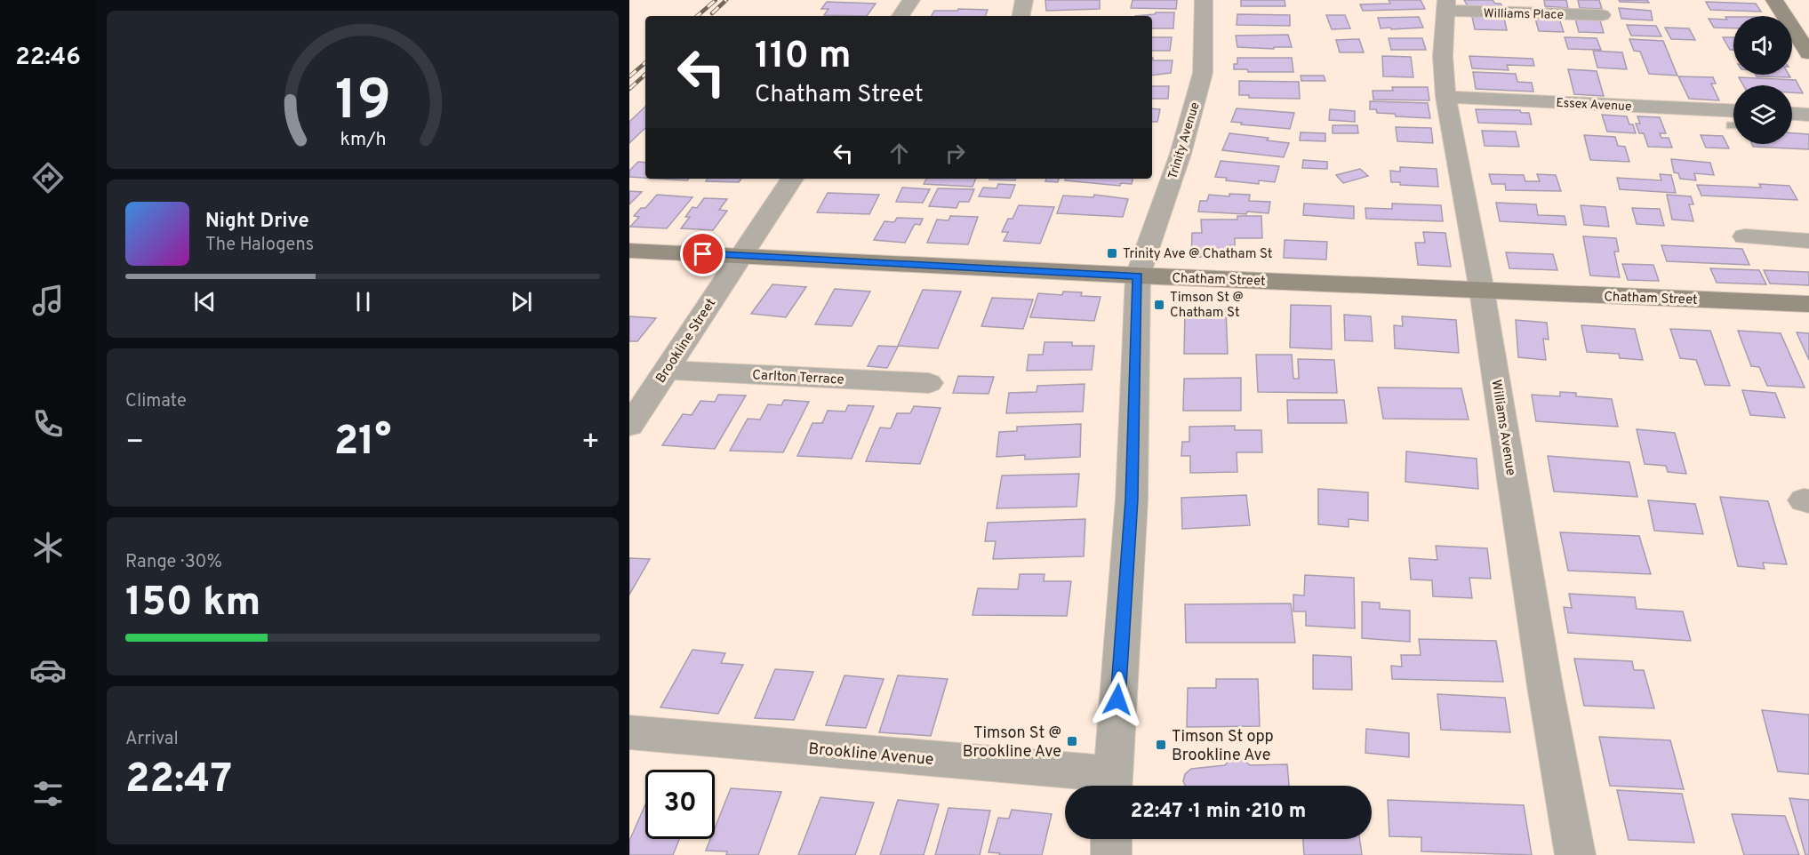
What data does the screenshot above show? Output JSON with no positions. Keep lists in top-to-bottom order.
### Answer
{
  "streets": {
    "main road": ["Chatham Street"],
    "street": [
      "Williams Place",
      "Essex Avenue",
      "Trinity Avenue",
      "Brookline Street",
      "Carlton Terrace",
      "Williams Avenue",
      "Brookline Avenue"
    ]
  },
  "crossings": [
    ["Williams Place", "Williams Avenue"],
    ["Essex Avenue", "Williams Avenue"],
    ["Trinity Avenue", "Chatham Street"],
    ["Trinity Avenue", "Brookline Avenue"],
    ["Chatham Street", "Brookline Street"],
    ["Chatham Street", "Williams Avenue"],
    ["Brookline Street", "Carlton Terrace"]
  ],
  "places": {
    "transit": [
      "Trinity Ave @ Chatham St",
      "Timson St @ Chatham St",
      "Timson St @ Brookline Ave",
      "Timson St opp Brookline Ave"
    ]
  },
  "page": {
    "tabs": "22:46",
    "turn": ["110 m", "Chatham Street"],
    "song": ["Night Drive", "The Halogens"],
    "tile": [
      "Climate",
      ["Range · 30%", "150 km"],
      ["Arrival", "22:47"]
    ],
    "heat": ["−", "21°", "+"],
    "limit": "30",
    "trip": "22:47 · 1 min · 210 m",
    "gauge": ["19", "km/h"]
  }
}
